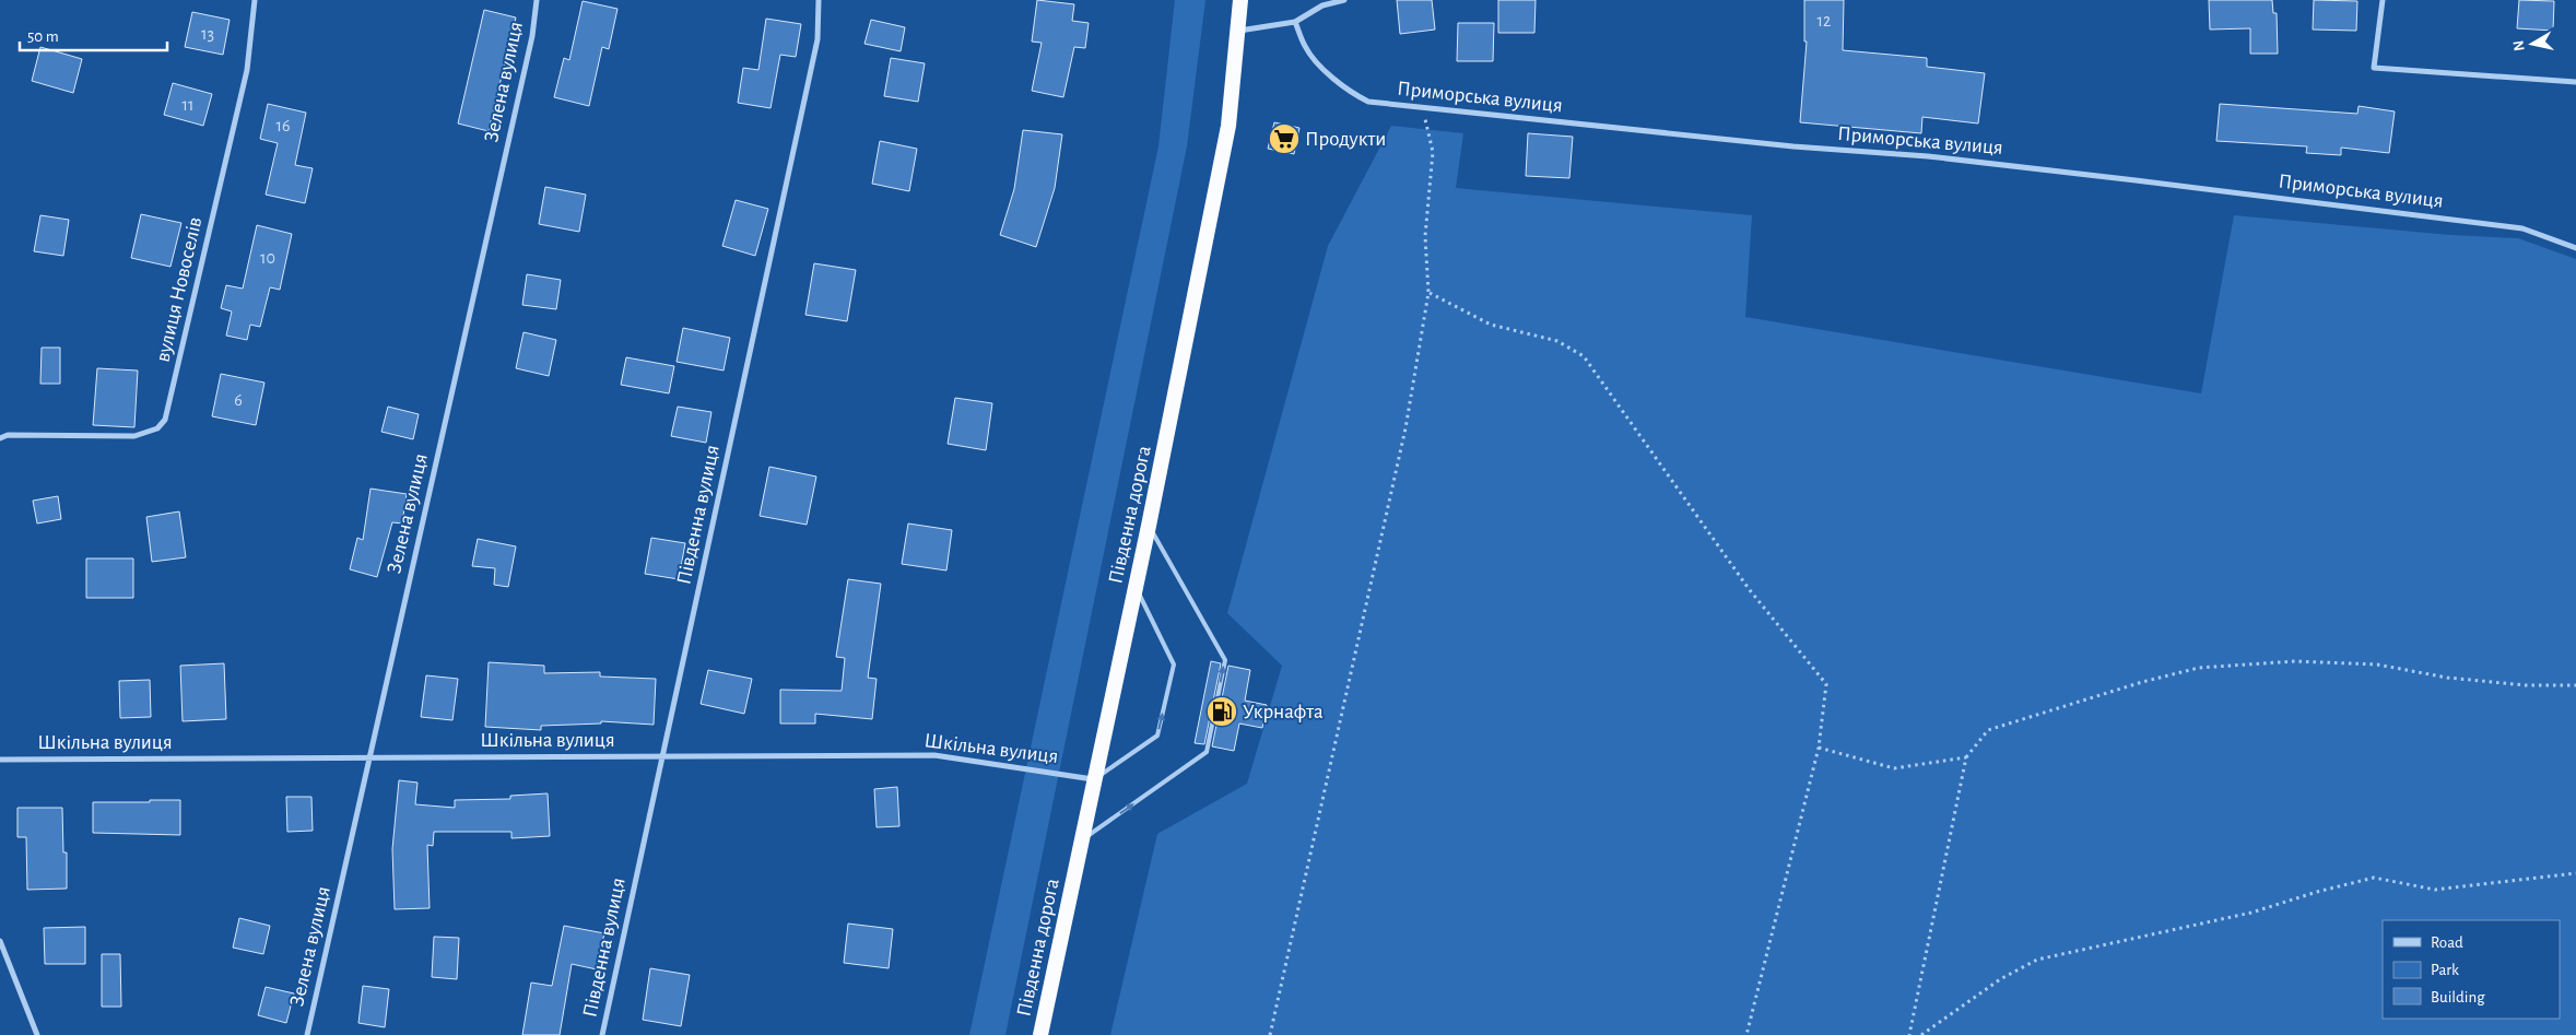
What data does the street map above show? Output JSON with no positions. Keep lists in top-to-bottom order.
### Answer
{
  "streets": {
    "highway": ["Південна дорога"],
    "street": [
      "Зелена вулиця",
      "Приморська вулиця",
      "вулиця Новоселів",
      "Південна вулиця",
      "Шкільна вулиця"
    ]
  },
  "crossings": [
    ["Зелена вулиця", "Шкільна вулиця"],
    ["Південна вулиця", "Шкільна вулиця"],
    ["Південна дорога", "Шкільна вулиця"]
  ],
  "places": {
    "supermarket": ["Продукти"],
    "fuel station": ["Укрнафта"]
  },
  "house_numbers": [
    "12",
    "13",
    "11",
    "16",
    "10",
    "6"
  ],
  "legend": ["Road", "Park", "Building"],
  "scale_bar": "50 m",
  "north": "left"
}
